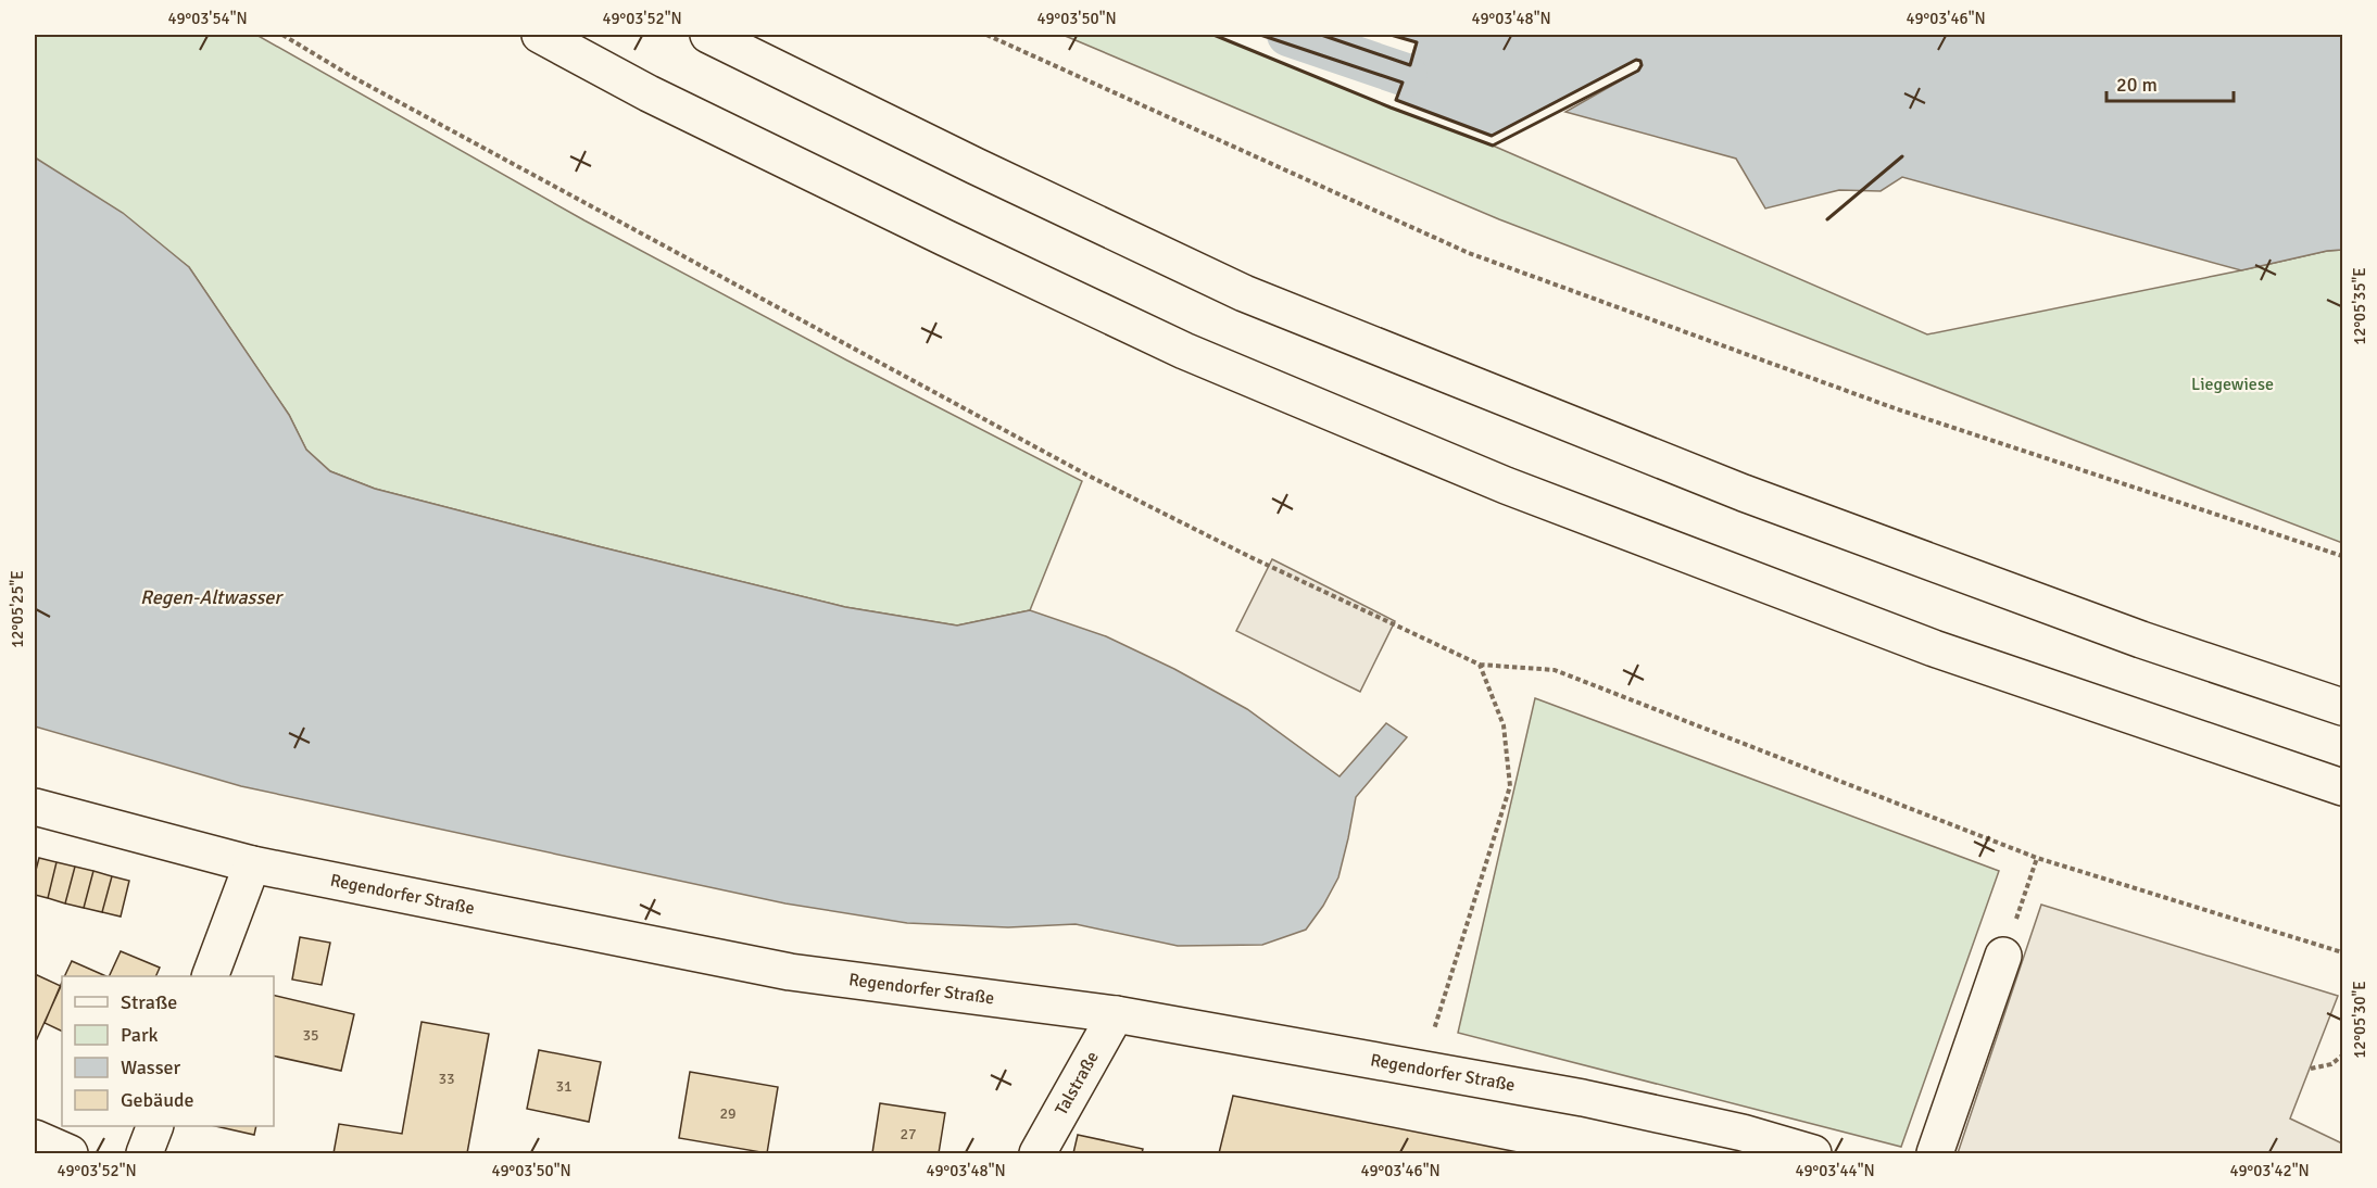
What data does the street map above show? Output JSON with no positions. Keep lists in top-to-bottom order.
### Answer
{
  "streets": {
    "main road": ["Regendorfer Straße", "Talstraße"]
  },
  "crossings": [
    ["Regendorfer Straße", "Talstraße"]
  ],
  "water": ["Regen-Altwasser"],
  "parks": ["Liegewiese"],
  "house_numbers": [
    "35",
    "33",
    "31",
    "29",
    "27"
  ],
  "legend": [
    "Straße",
    "Park",
    "Wasser",
    "Gebäude"
  ],
  "scale_bar": "20 m",
  "coordinates": [
    "49°03'54\"N",
    "49°03'52\"N",
    "49°03'50\"N",
    "49°03'48\"N",
    "49°03'46\"N",
    "12°05'35\"E",
    "12°05'25\"E",
    "12°05'30\"E",
    "49°03'44\"N",
    "49°03'42\"N"
  ]
}
